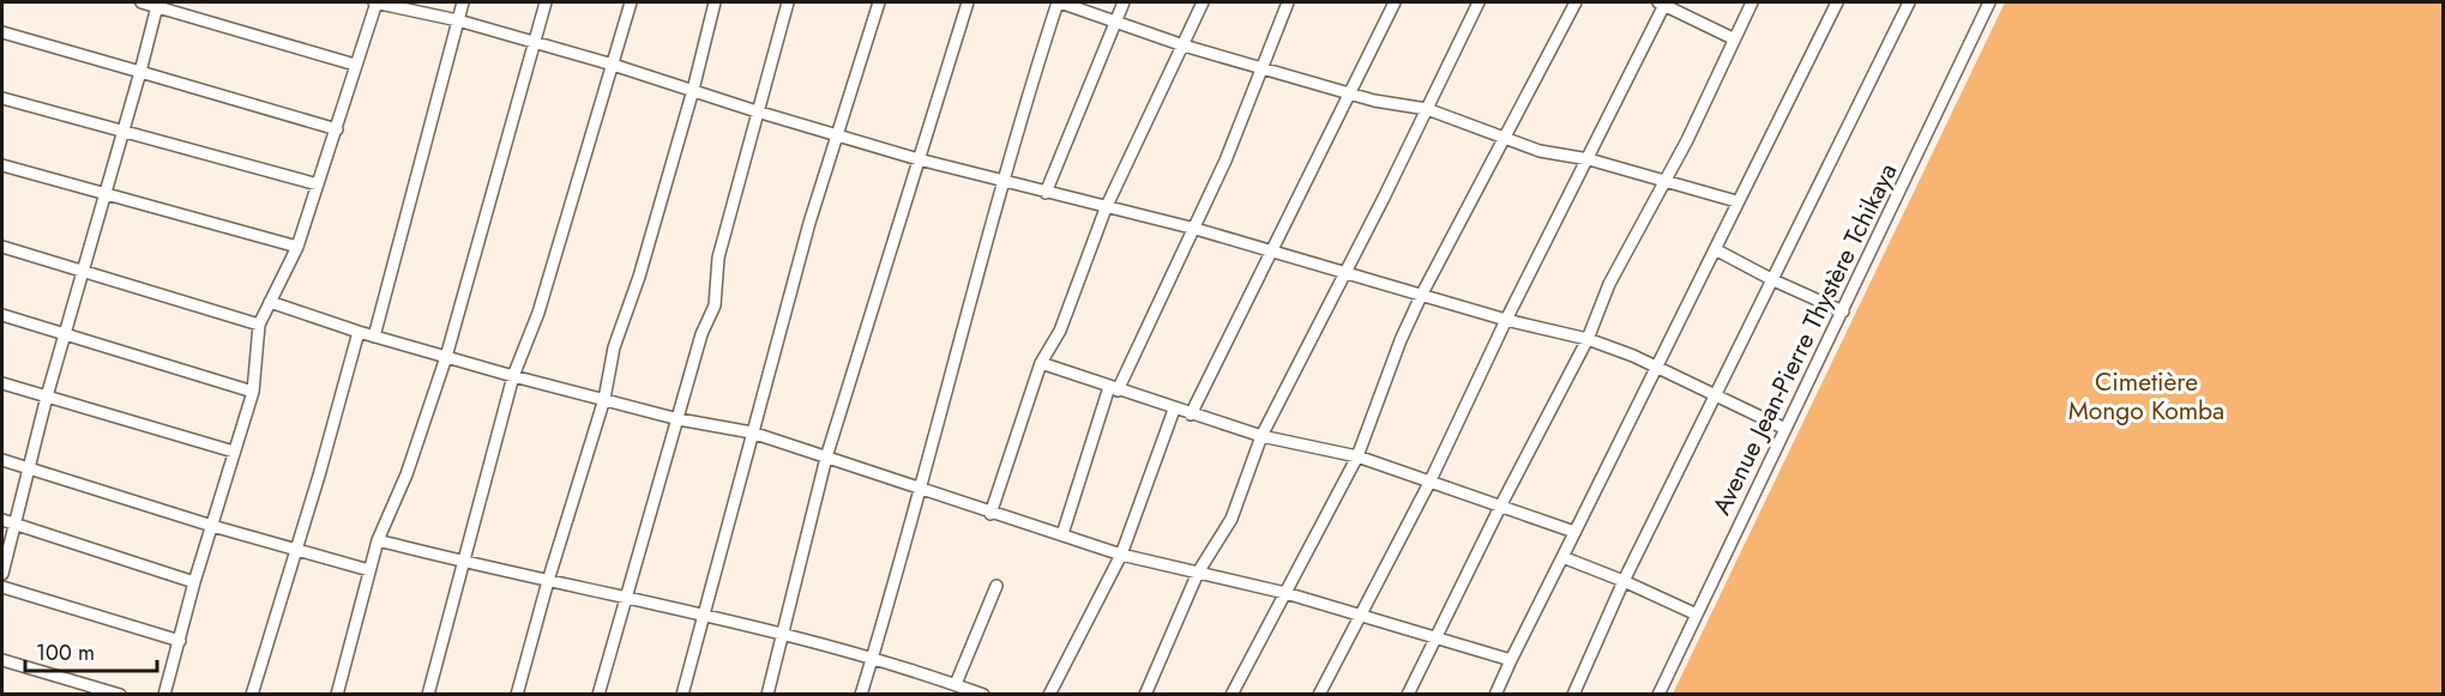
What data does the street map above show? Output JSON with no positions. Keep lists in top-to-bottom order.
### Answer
{
  "streets": {
    "street": ["Avenue Jean-Pierre Thystère Tchikaya"]
  },
  "parks": ["Cimetière Mongo Komba"],
  "scale_bar": "100 m"
}
